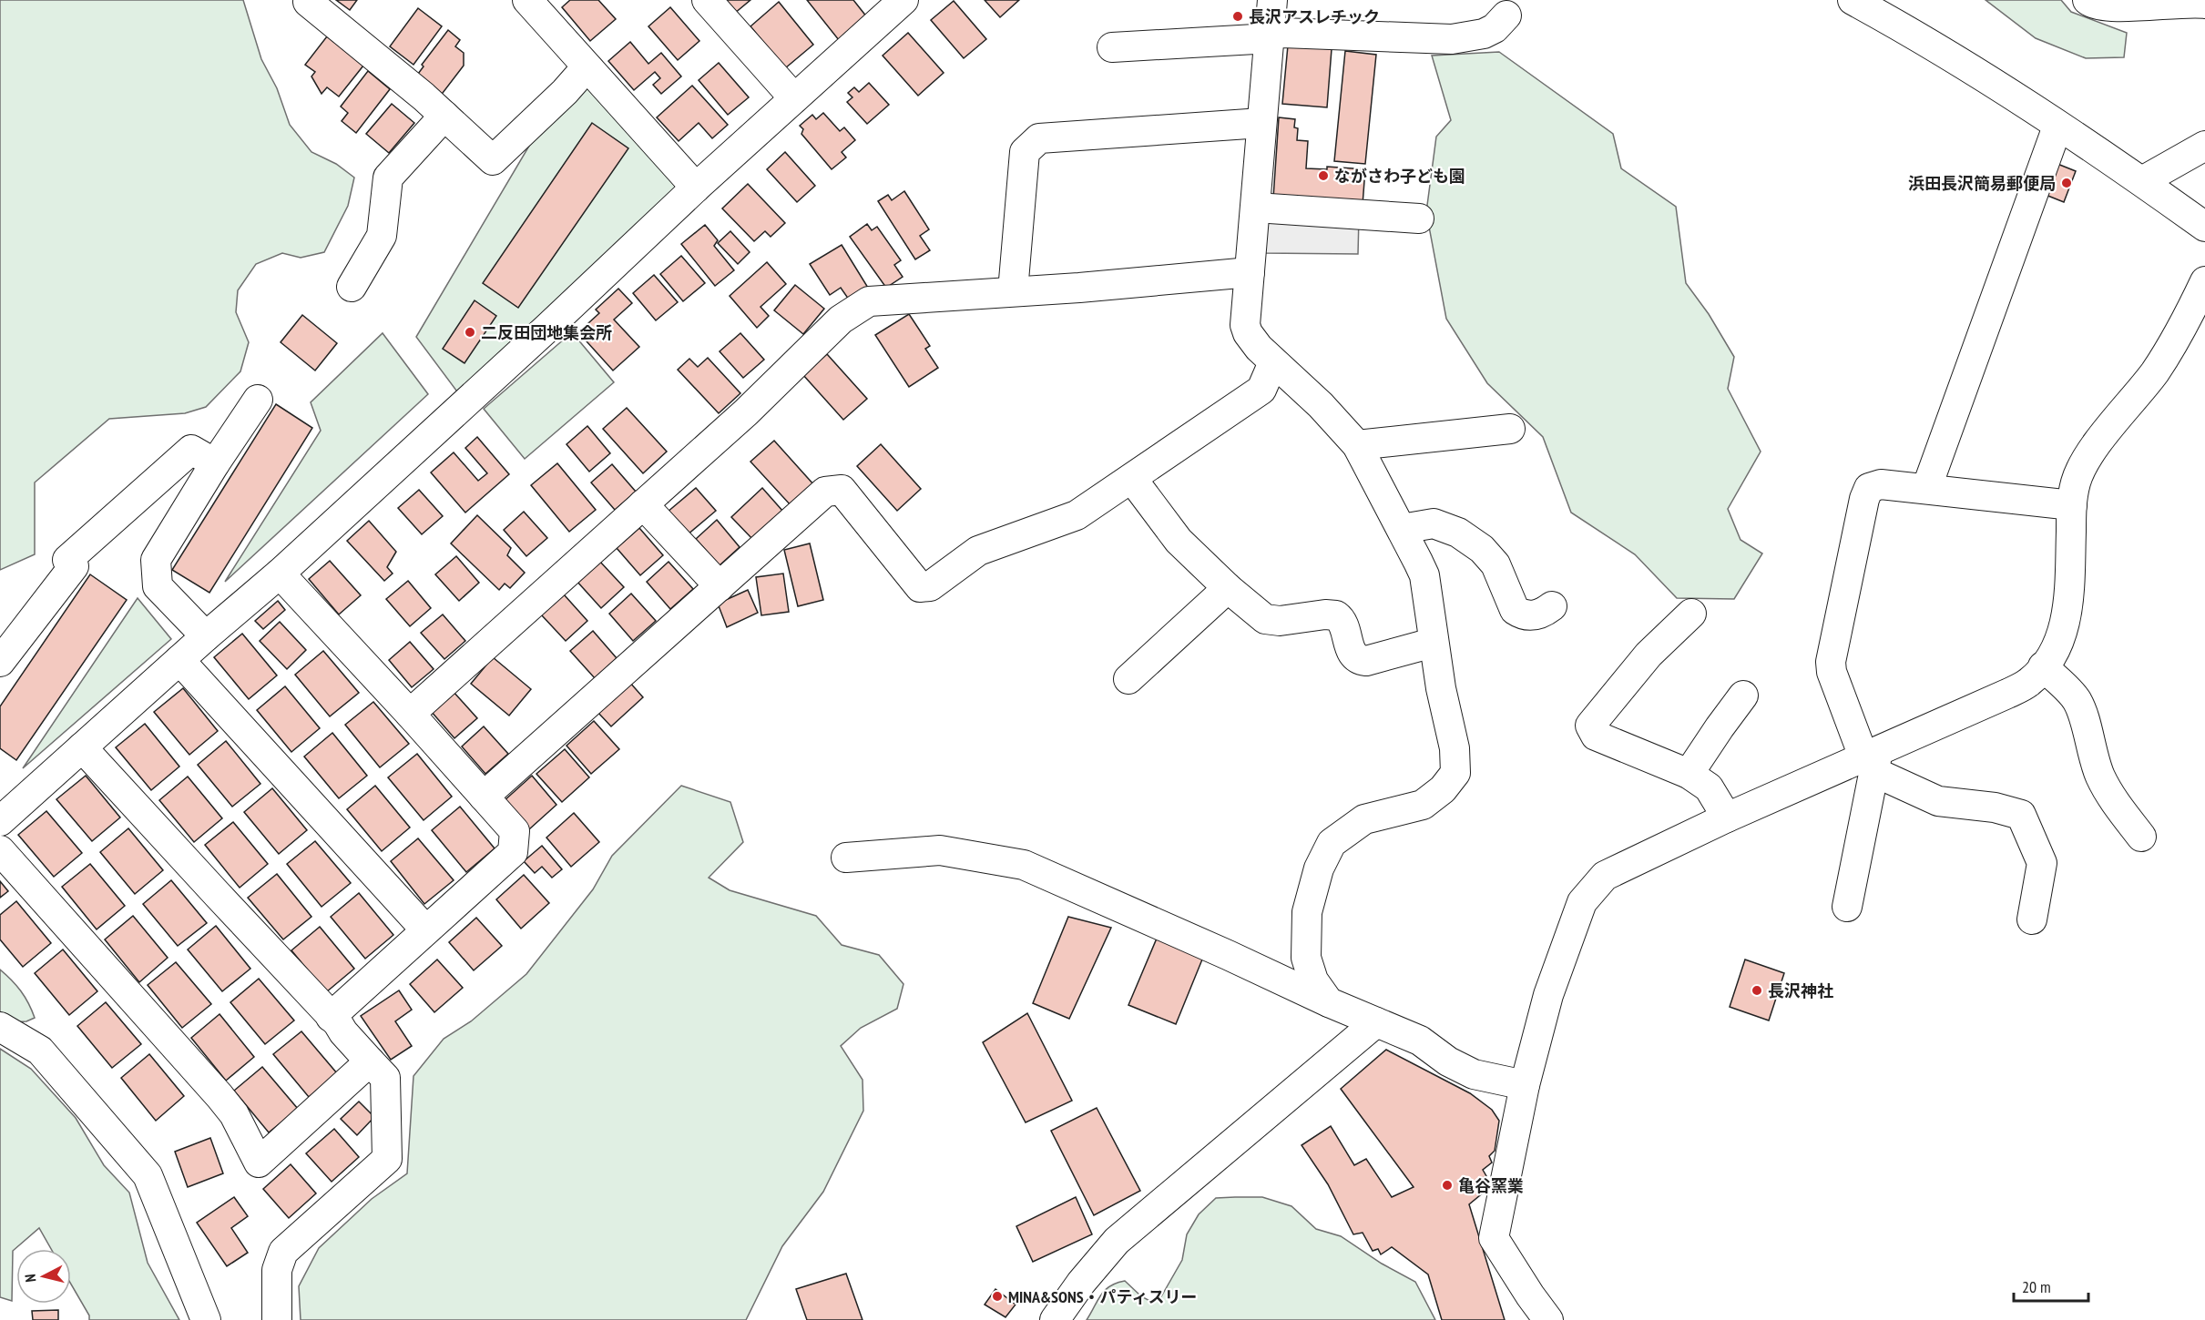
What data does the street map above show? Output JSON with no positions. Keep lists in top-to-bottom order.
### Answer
{
  "places": [
    "長沢アスレチック",
    "ながさわ子ども園",
    "浜田長沢簡易郵便局",
    "二反田団地集会所",
    "長沢神社",
    "亀谷窯業",
    "MINA&SONS・パティスリー"
  ],
  "scale_bar": "20 m",
  "north": "left"
}
